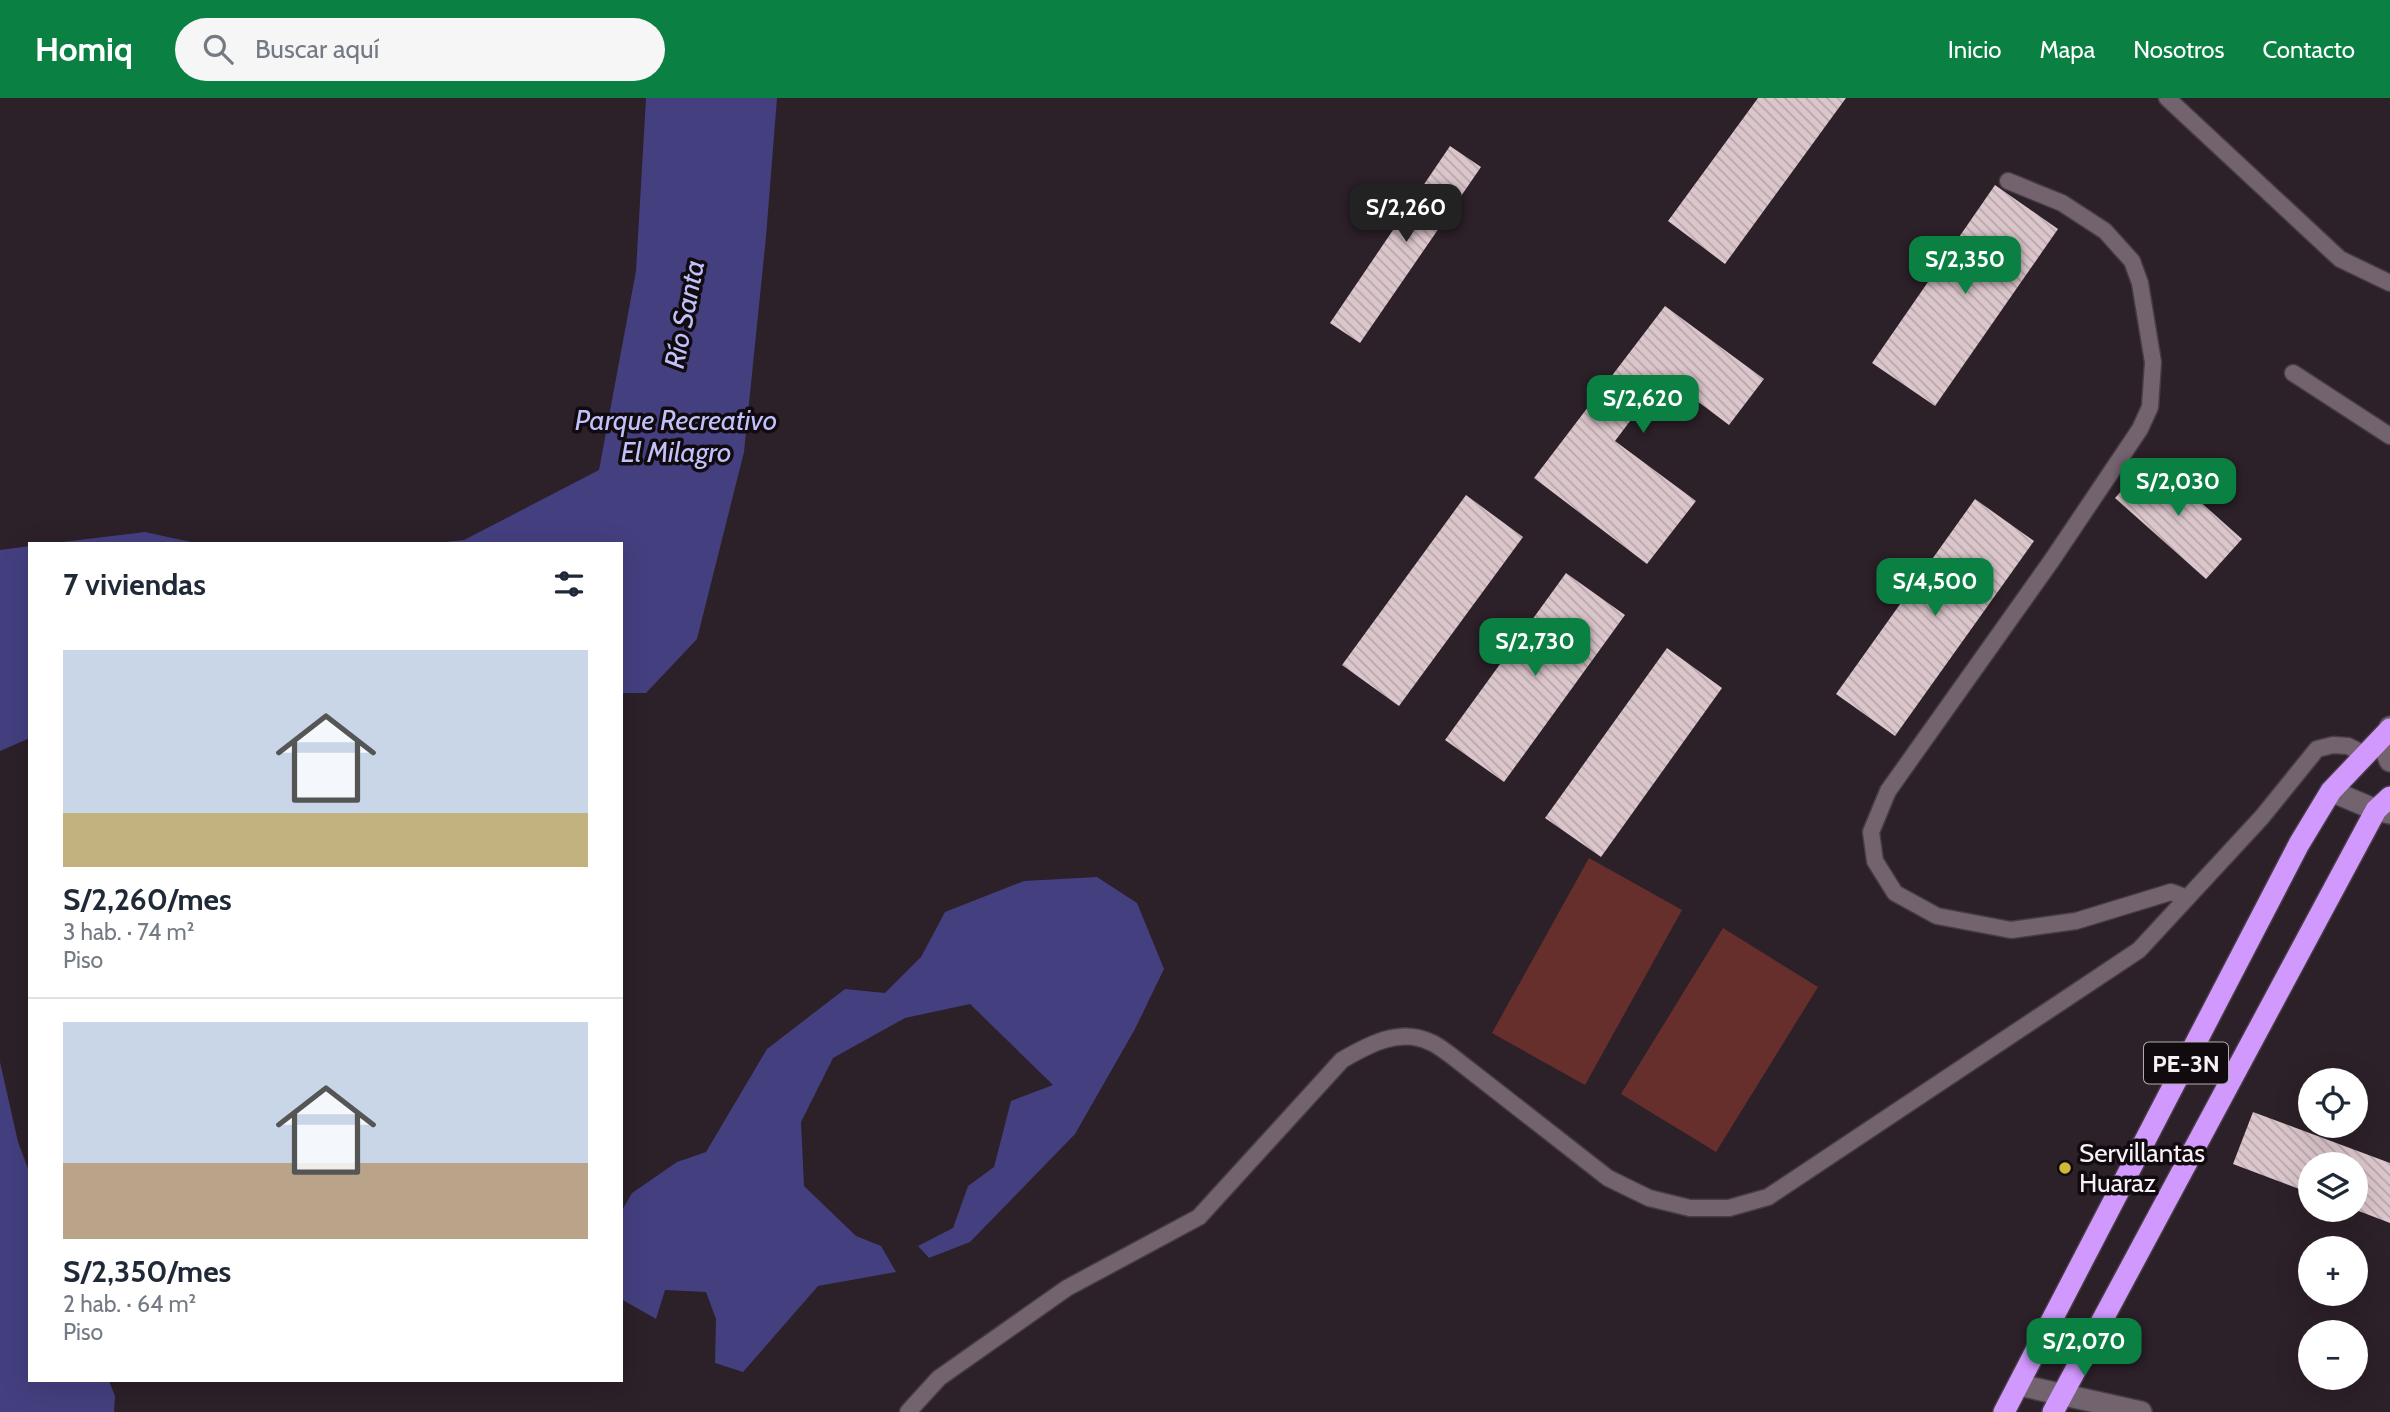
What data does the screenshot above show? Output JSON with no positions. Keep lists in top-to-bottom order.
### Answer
{
  "streets": {
    "highway": ["PE-3N"]
  },
  "water": ["Río Santa", "Parque Recreativo El Milagro"],
  "places": ["Servillantas Huaraz"],
  "page": {
    "header": "Homiq",
    "search": "Buscar aquí",
    "nav": [
      "Inicio",
      "Mapa",
      "Nosotros",
      "Contacto"
    ],
    "price": [
      "S/2,260",
      "S/2,350",
      "S/2,620",
      "S/2,030",
      "S/4,500",
      "S/2,730",
      "S/2,070"
    ],
    "heading": "7 viviendas",
    "list": [
      {
        "name": "S/2,260/mes",
        "note": "3 hab. · 74 m² · Piso"
      },
      {
        "name": "S/2,350/mes",
        "note": "2 hab. · 64 m² · Piso"
      }
    ],
    "map_buttons": ["+", "−"]
  }
}
